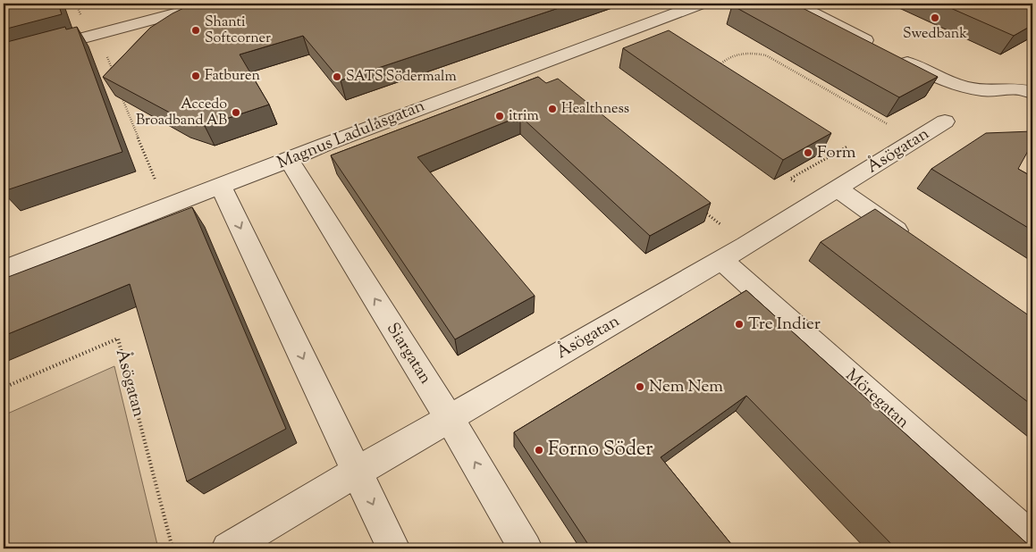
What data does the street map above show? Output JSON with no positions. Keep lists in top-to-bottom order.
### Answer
{
  "streets": {
    "street": [
      "Magnus Ladulåsgatan",
      "Åsögatan",
      "Siargatan",
      "Möregatan"
    ]
  },
  "crossings": [
    ["Magnus Ladulåsgatan", "Siargatan"],
    ["Åsögatan", "Siargatan"],
    ["Åsögatan", "Möregatan"]
  ],
  "places": [
    "Swedbank",
    "Shanti Softcorner",
    "Fatburen",
    "SATS Södermalm",
    "Healthness",
    "Accedo Broadband AB",
    "itrim",
    "Form",
    "Tre Indier",
    "Nem Nem",
    "Forno Söder"
  ]
}
